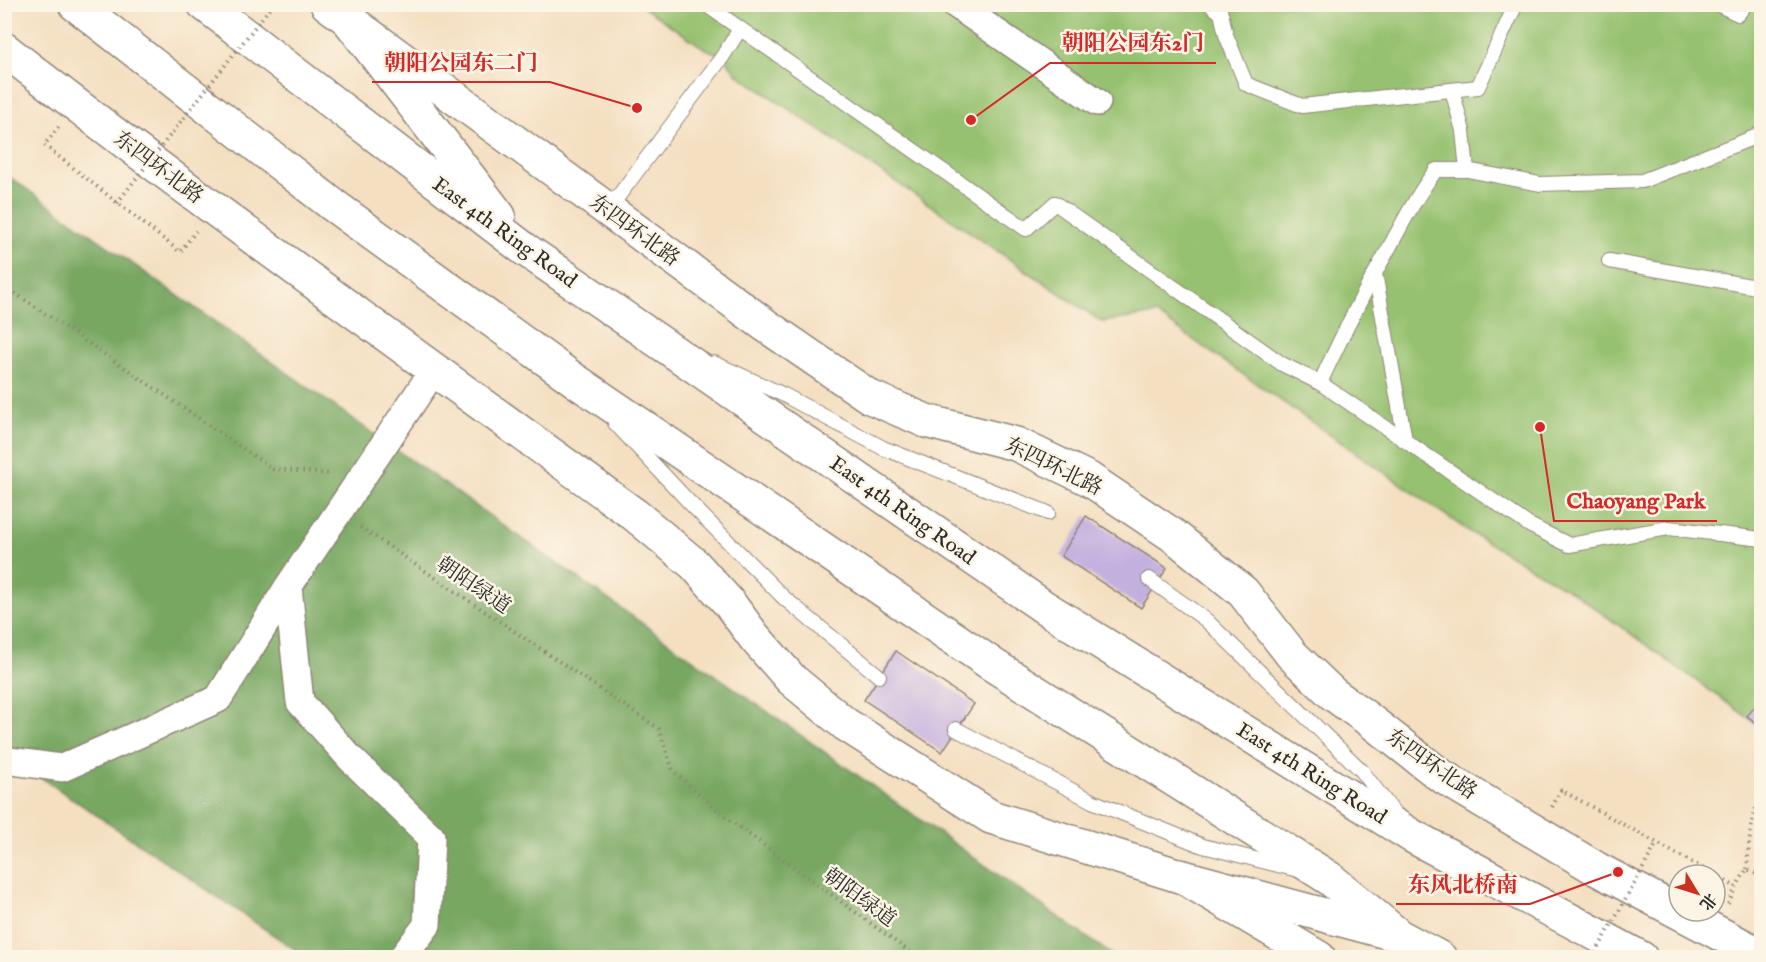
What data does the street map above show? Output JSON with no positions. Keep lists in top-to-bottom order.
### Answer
{
  "streets": {
    "main road": ["东四环北路", "East 4th Ring Road"],
    "path": ["朝阳绿道"]
  },
  "places": [
    "朝阳公园东二门",
    "朝阳公园东2门",
    "Chaoyang Park",
    "东风北桥南"
  ],
  "north": "bottom right"
}
